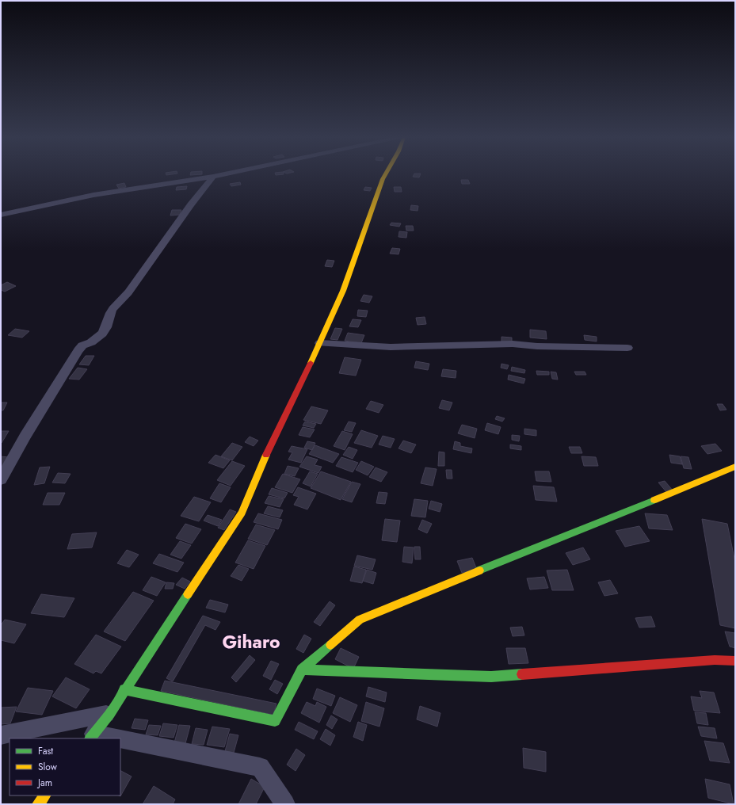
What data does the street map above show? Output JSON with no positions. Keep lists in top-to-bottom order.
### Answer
{
  "districts": ["Giharo"],
  "legend": ["Fast", "Slow", "Jam"]
}
